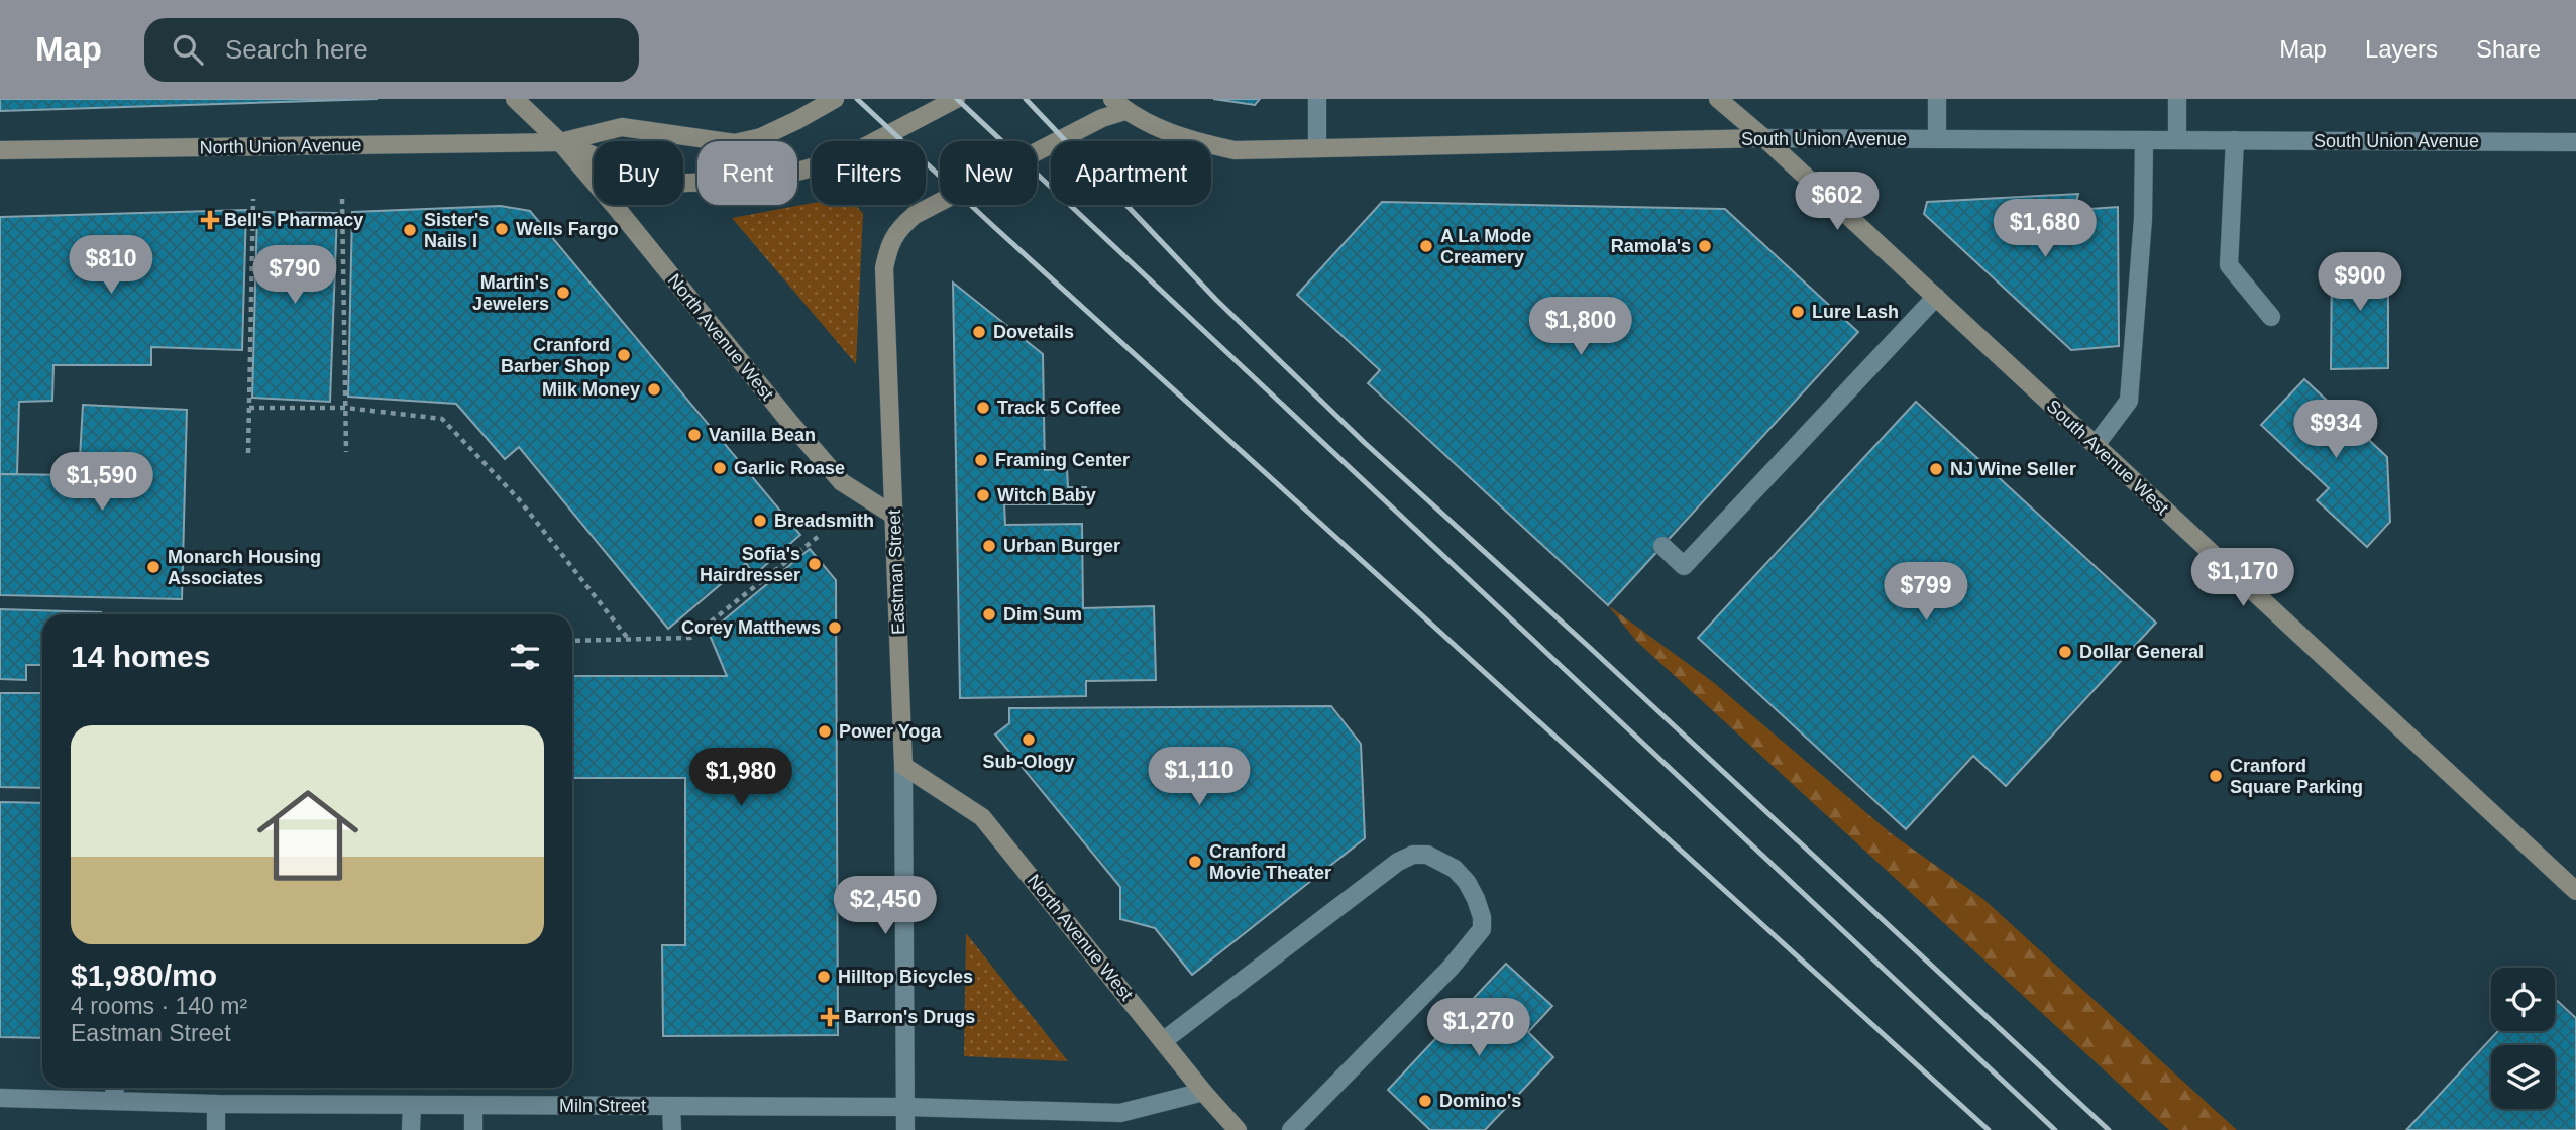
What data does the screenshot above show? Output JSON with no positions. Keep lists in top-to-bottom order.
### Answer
{
  "streets": {
    "main road": [
      "South Union Avenue",
      "North Union Avenue",
      "North Avenue West",
      "South Avenue West",
      "Eastman Street"
    ],
    "street": ["Miln Street"]
  },
  "crossings": [
    ["South Union Avenue", "South Avenue West"],
    ["South Union Avenue", "Eastman Street"],
    ["North Union Avenue", "North Avenue West"],
    ["North Avenue West", "Eastman Street"],
    ["North Avenue West", "Miln Street"],
    ["Eastman Street", "Miln Street"]
  ],
  "places": {
    "health": ["Bell's Pharmacy", "Barron's Drugs"],
    "other": [
      "Wells Fargo",
      "Sister's Nails I",
      "A La Mode Creamery",
      "Ramola's",
      "Martin's Jewelers",
      "Lure Lash",
      "Dovetails",
      "Cranford Barber Shop",
      "Milk Money",
      "Track 5 Coffee",
      "Vanilla Bean",
      "Framing Center",
      "Garlic Roase",
      "NJ Wine Seller",
      "Witch Baby",
      "Breadsmith",
      "Urban Burger",
      "Sofia's Hairdresser",
      "Monarch Housing Associates",
      "Dim Sum",
      "Corey Matthews",
      "Dollar General",
      "Power Yoga",
      "Sub-Ology",
      "Cranford Square Parking",
      "Cranford Movie Theater",
      "Hilltop Bicycles",
      "Domino's"
    ]
  },
  "page": {
    "header": "Map",
    "search": "Search here",
    "nav": ["Map", "Layers", "Share"],
    "chip": [
      "Buy",
      "Rent",
      "Filters",
      "New",
      "Apartment"
    ],
    "price": [
      "$602",
      "$1,680",
      "$810",
      "$790",
      "$900",
      "$1,800",
      "$934",
      "$1,590",
      "$1,170",
      "$799",
      "$1,110",
      "$1,980",
      "$2,450",
      "$1,270"
    ],
    "heading": "14 homes",
    "list": [
      {
        "name": "$1,980/mo",
        "note": "4 rooms · 140 m² · Eastman Street"
      }
    ]
  }
}
